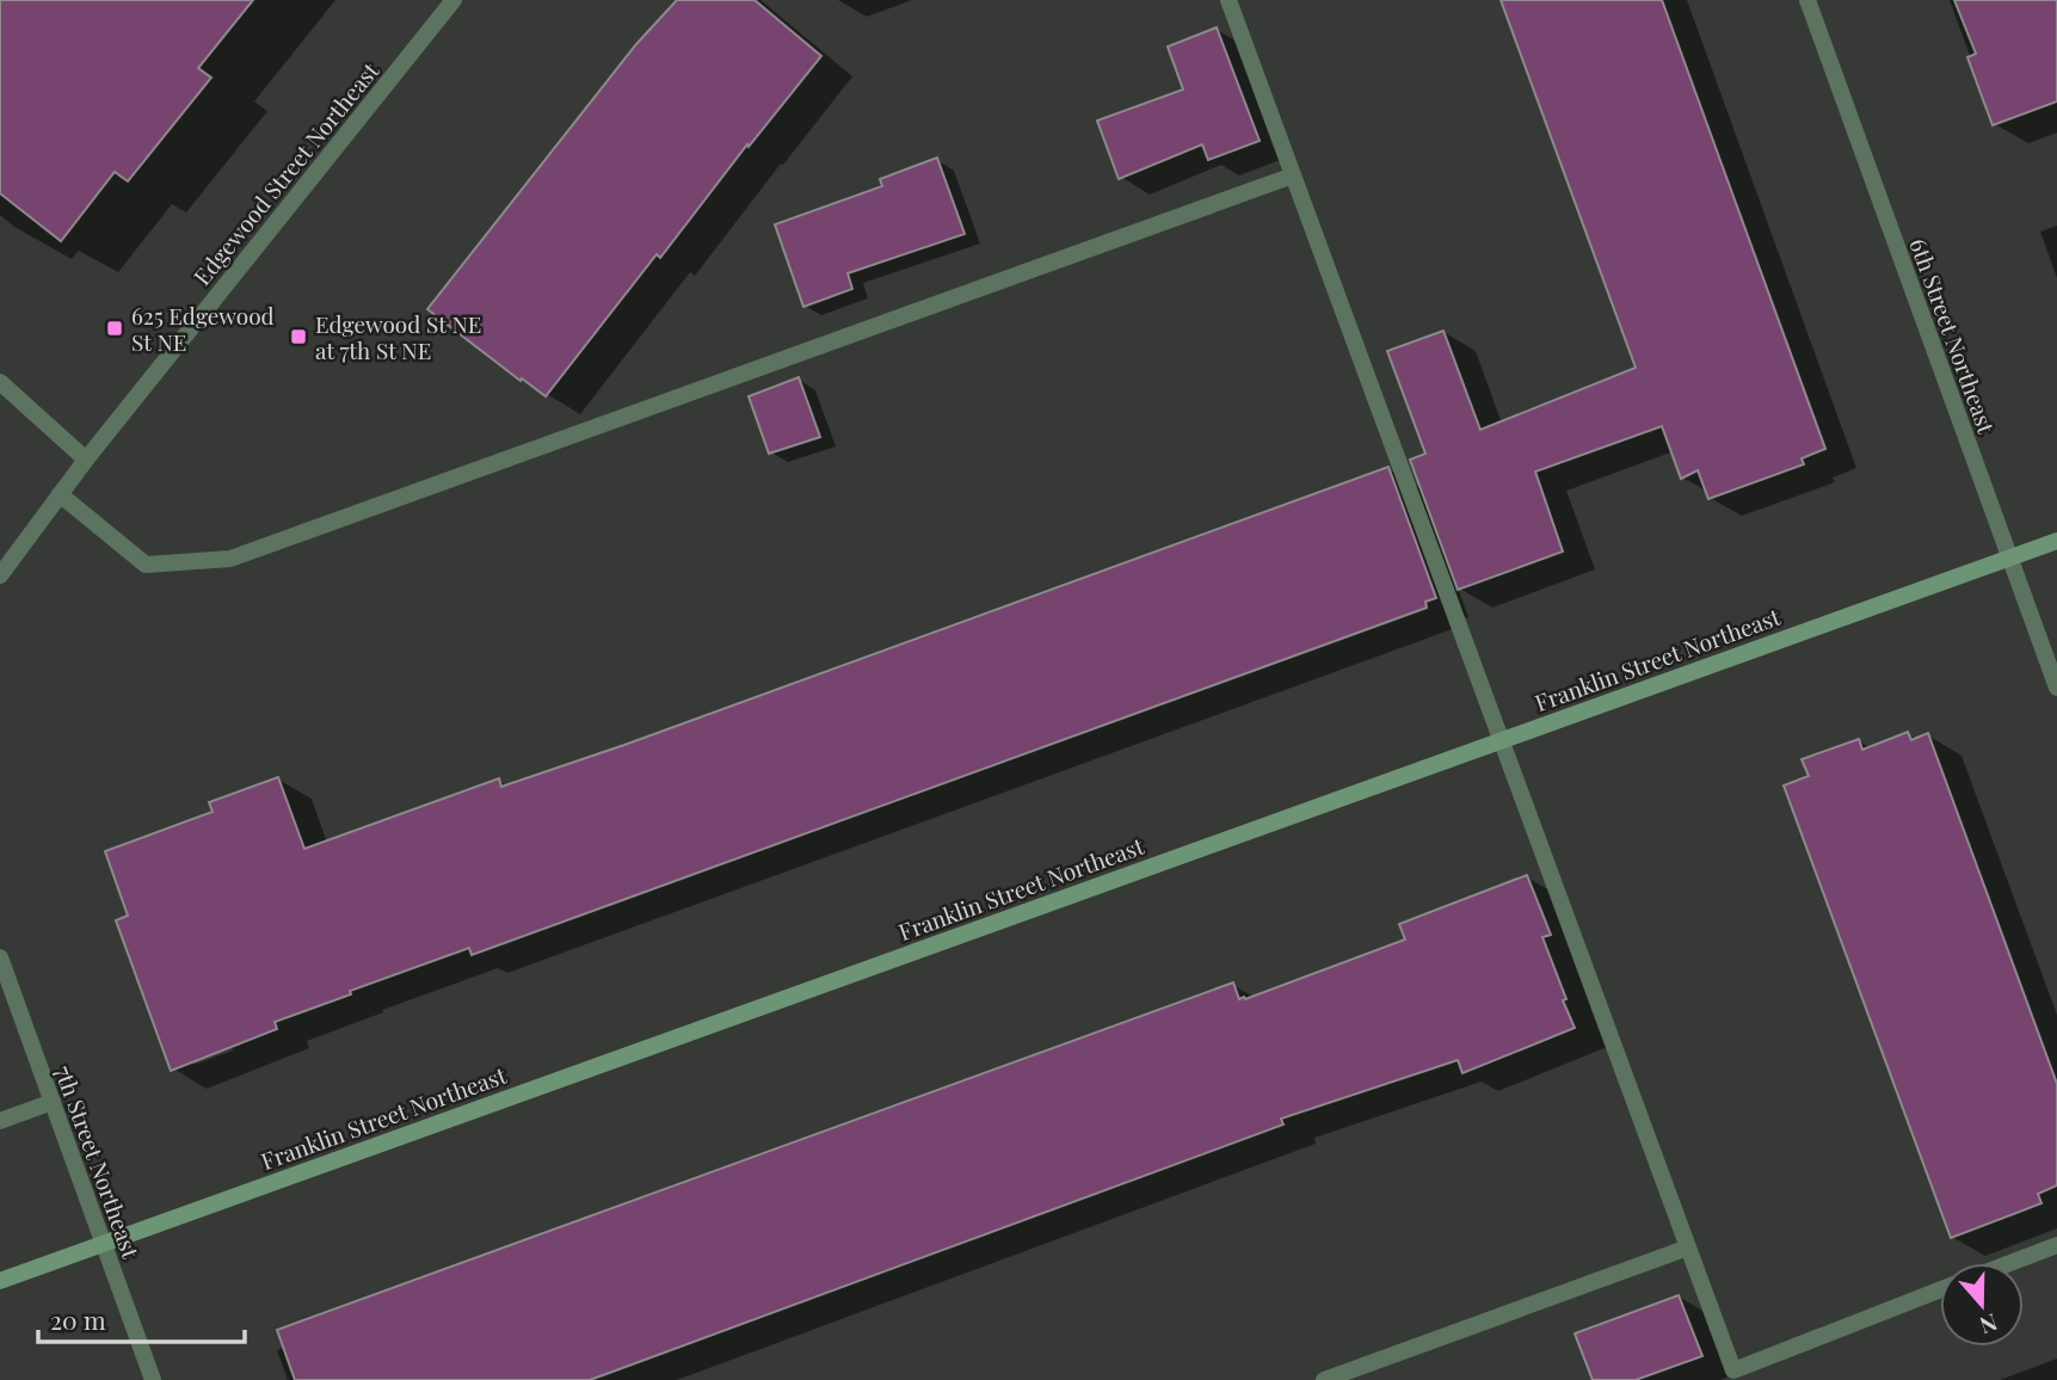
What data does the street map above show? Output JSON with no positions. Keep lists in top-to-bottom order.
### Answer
{
  "streets": {
    "street": [
      "Edgewood Street Northeast",
      "6th Street Northeast",
      "Franklin Street Northeast",
      "7th Street Northeast"
    ]
  },
  "crossings": [
    ["6th Street Northeast", "Franklin Street Northeast"],
    ["Franklin Street Northeast", "7th Street Northeast"]
  ],
  "places": {
    "transit": ["625 Edgewood St NE", "Edgewood St NE at 7th St NE"]
  },
  "scale_bar": "20 m",
  "north": "bottom"
}
